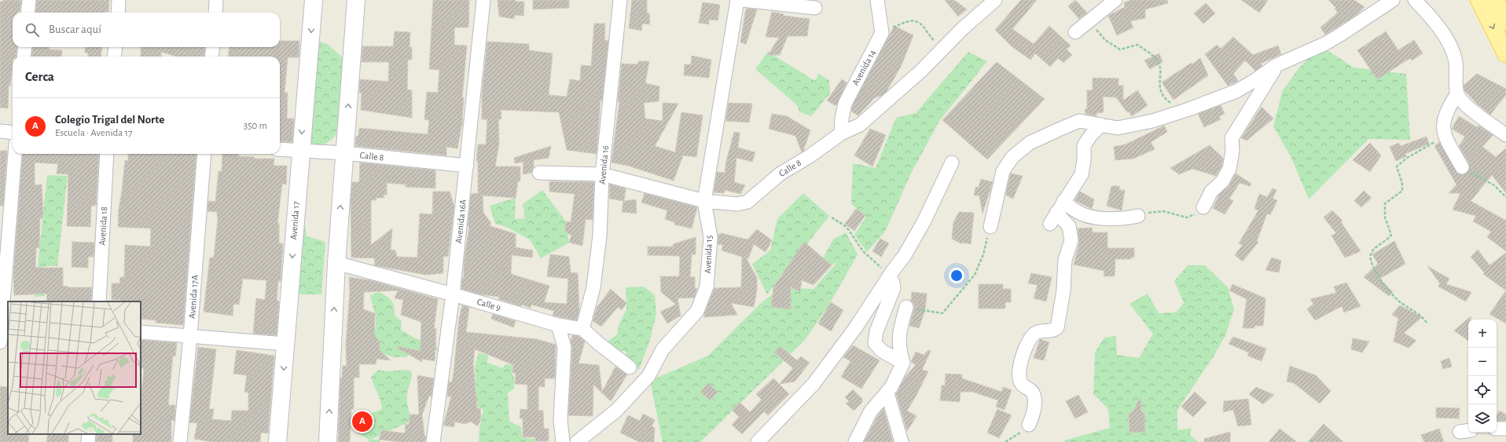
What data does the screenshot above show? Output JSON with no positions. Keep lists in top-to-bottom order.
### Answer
{
  "streets": {
    "main road": ["Avenida 17"],
    "street": [
      "Avenida 14",
      "Calle 8",
      "Avenida 16",
      "Avenida 16A",
      "Avenida 18",
      "Avenida 15",
      "Avenida 17A",
      "Calle 9"
    ]
  },
  "crossings": [
    ["Avenida 14", "Calle 8"],
    ["Calle 8", "Avenida 16"],
    ["Calle 8", "Avenida 17"],
    ["Calle 8", "Avenida 16A"],
    ["Calle 8", "Avenida 15"],
    ["Avenida 16", "Calle 9"],
    ["Avenida 16A", "Calle 9"]
  ],
  "page": {
    "search": "Buscar aquí",
    "heading": "Cerca",
    "list": [
      {
        "mark": "A",
        "name": "Colegio Trigal del Norte",
        "note": "Escuela · Avenida 17",
        "value": "350 m"
      }
    ],
    "map_buttons": ["+", "−"],
    "pins": "A"
  }
}
